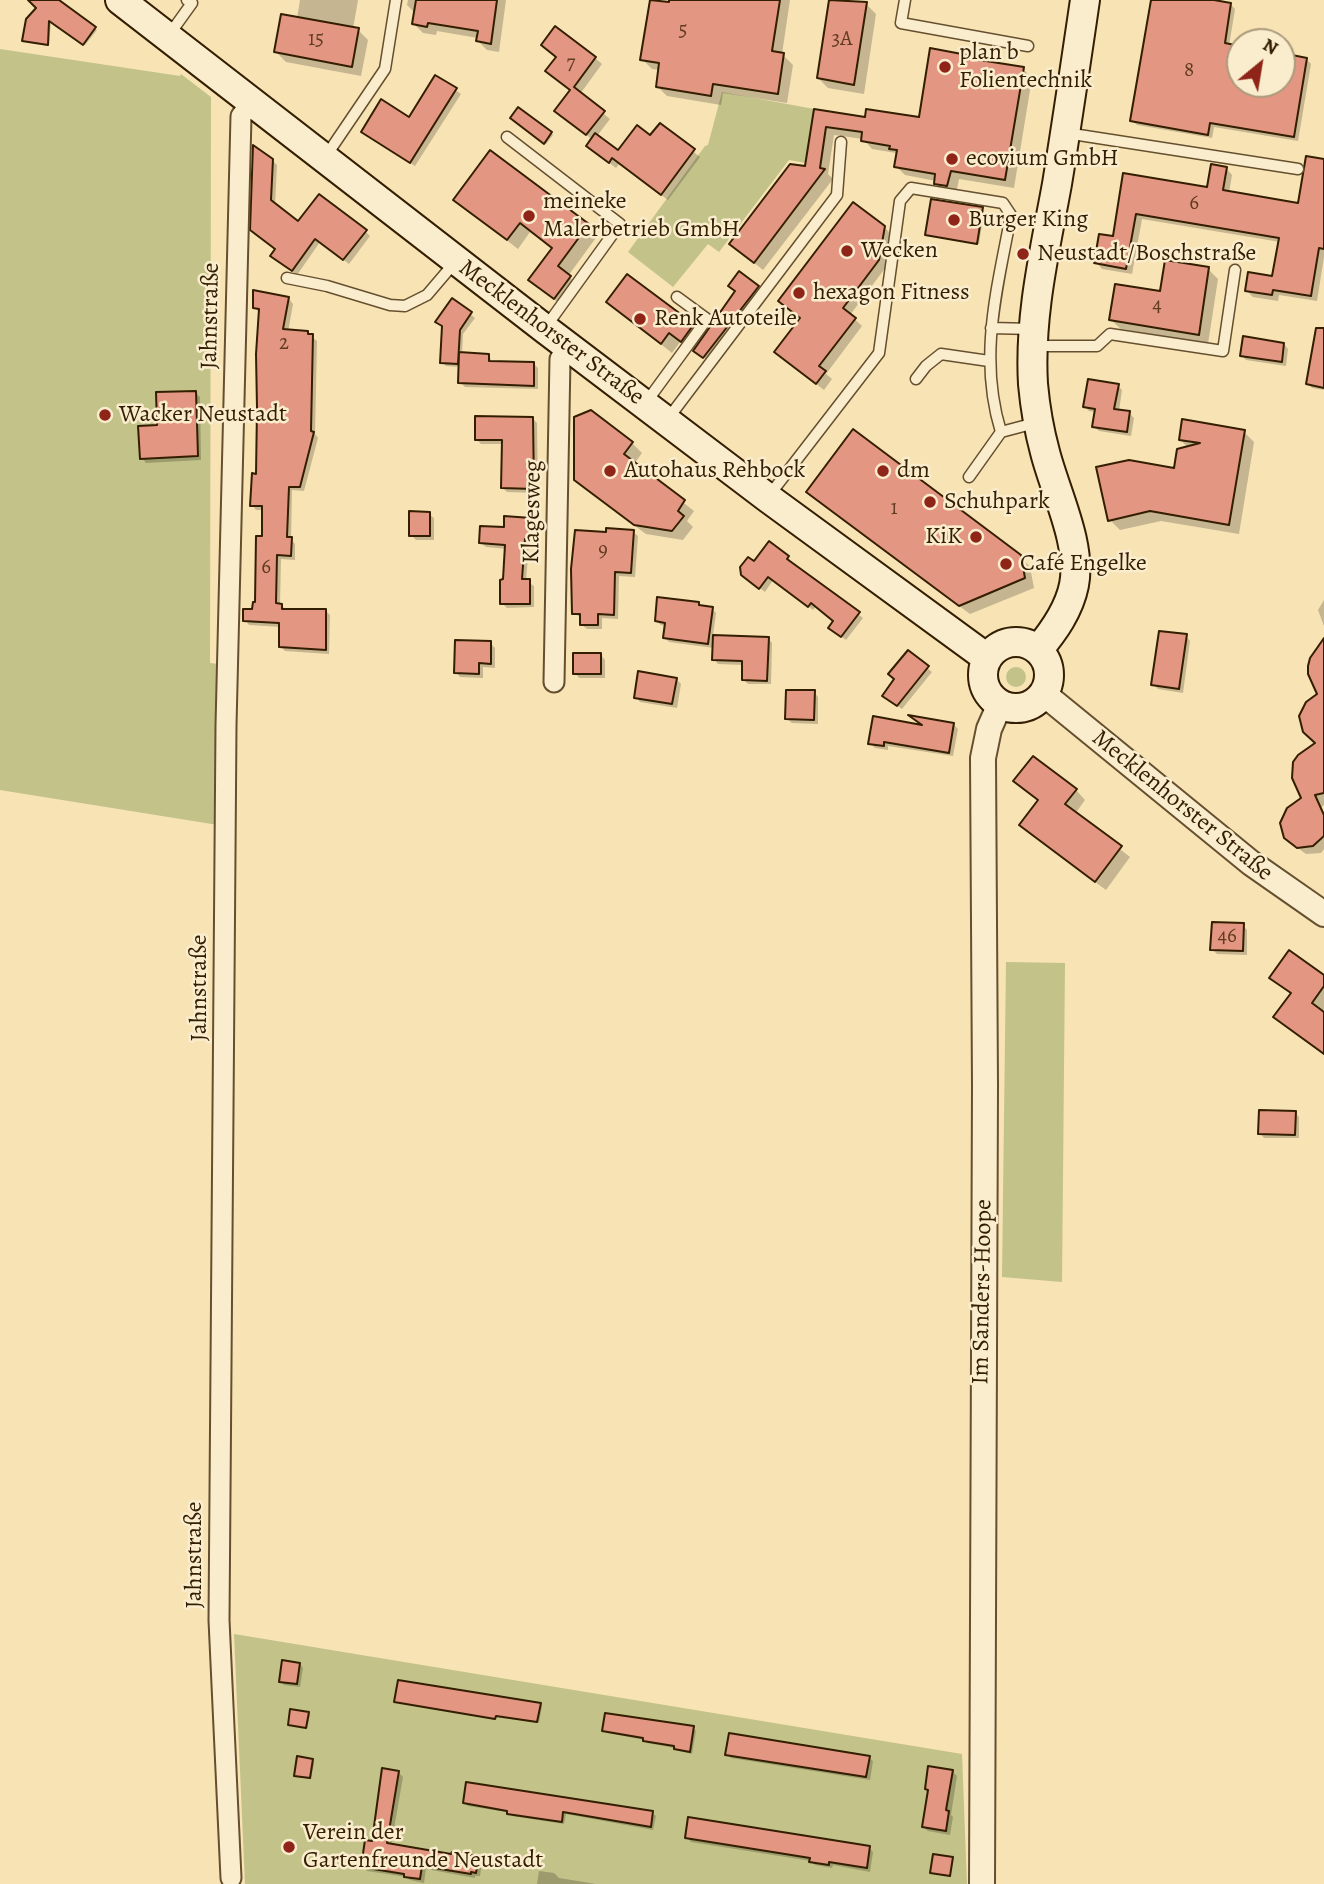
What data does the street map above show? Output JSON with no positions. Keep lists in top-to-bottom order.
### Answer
{
  "streets": {
    "main road": ["Mecklenhorster Straße"],
    "street": ["Jahnstraße", "Klagesweg", "Im Sanders-Hoope"]
  },
  "crossings": [
    ["Jahnstraße", "Mecklenhorster Straße"],
    ["Mecklenhorster Straße", "Klagesweg"],
    ["Mecklenhorster Straße", "Im Sanders-Hoope"]
  ],
  "places": [
    "plan b Folientechnik",
    "ecovium GmbH",
    "meineke Malerbetrieb GmbH",
    "Burger King",
    "Wecken",
    "Neustadt/Boschstraße",
    "hexagon Fitness",
    "Renk Autoteile",
    "Wacker Neustadt",
    "Autohaus Rehbock",
    "dm",
    "Schuhpark",
    "KiK",
    "Café Engelke",
    "Verein der Gartenfreunde Neustadt"
  ],
  "house_numbers": [
    "5",
    "15",
    "3A",
    "7",
    "8",
    "6",
    "4",
    "2",
    "1",
    "9",
    "6",
    "46"
  ],
  "north": "top right"
}
